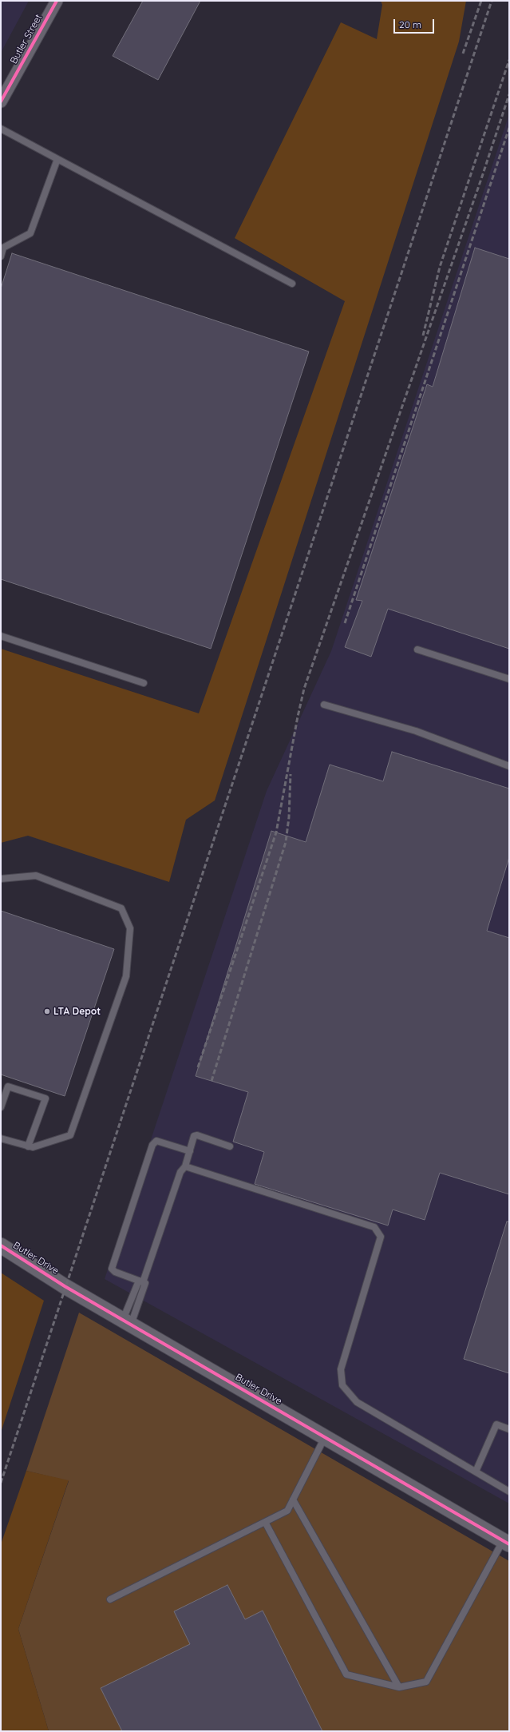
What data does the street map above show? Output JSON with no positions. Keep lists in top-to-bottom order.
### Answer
{
  "streets": {
    "street": ["Butler Street", "Butler Drive"]
  },
  "places": ["LTA Depot"],
  "scale_bar": "20 m"
}
